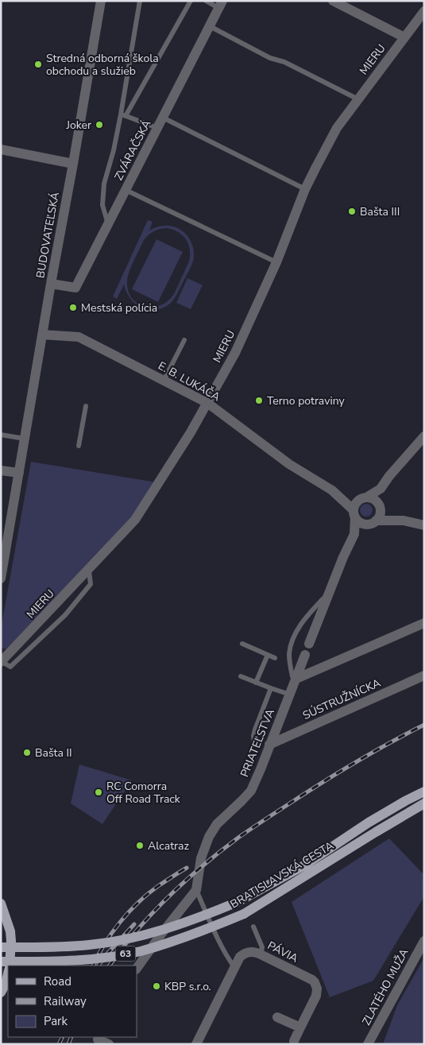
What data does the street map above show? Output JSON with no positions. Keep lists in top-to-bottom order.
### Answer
{
  "streets": {
    "main road": ["BRATISLAVSKÁ CESTA", "63"],
    "street": [
      "MIERU",
      "ZVÁRAČSKÁ",
      "BUDOVATEĽSKÁ",
      "E. B. LUKÁČA",
      "SÚSTRUŽNÍCKA",
      "PRIATEĽSTVA",
      "PÁVIA",
      "ZLATÉHO MUŽA"
    ]
  },
  "crossings": [
    ["MIERU", "E. B. LUKÁČA"],
    ["ZVÁRAČSKÁ", "BUDOVATEĽSKÁ"],
    ["BUDOVATEĽSKÁ", "E. B. LUKÁČA"],
    ["SÚSTRUŽNÍCKA", "PRIATEĽSTVA"]
  ],
  "places": [
    "Stredná odborná škola obchodu a služieb",
    "Joker",
    "Bašta III",
    "Mestská polícia",
    "Terno potraviny",
    "Bašta II",
    "RC Comorra Off Road Track",
    "Alcatraz",
    "KBP s.r.o."
  ],
  "legend": ["Road", "Railway", "Park"]
}
